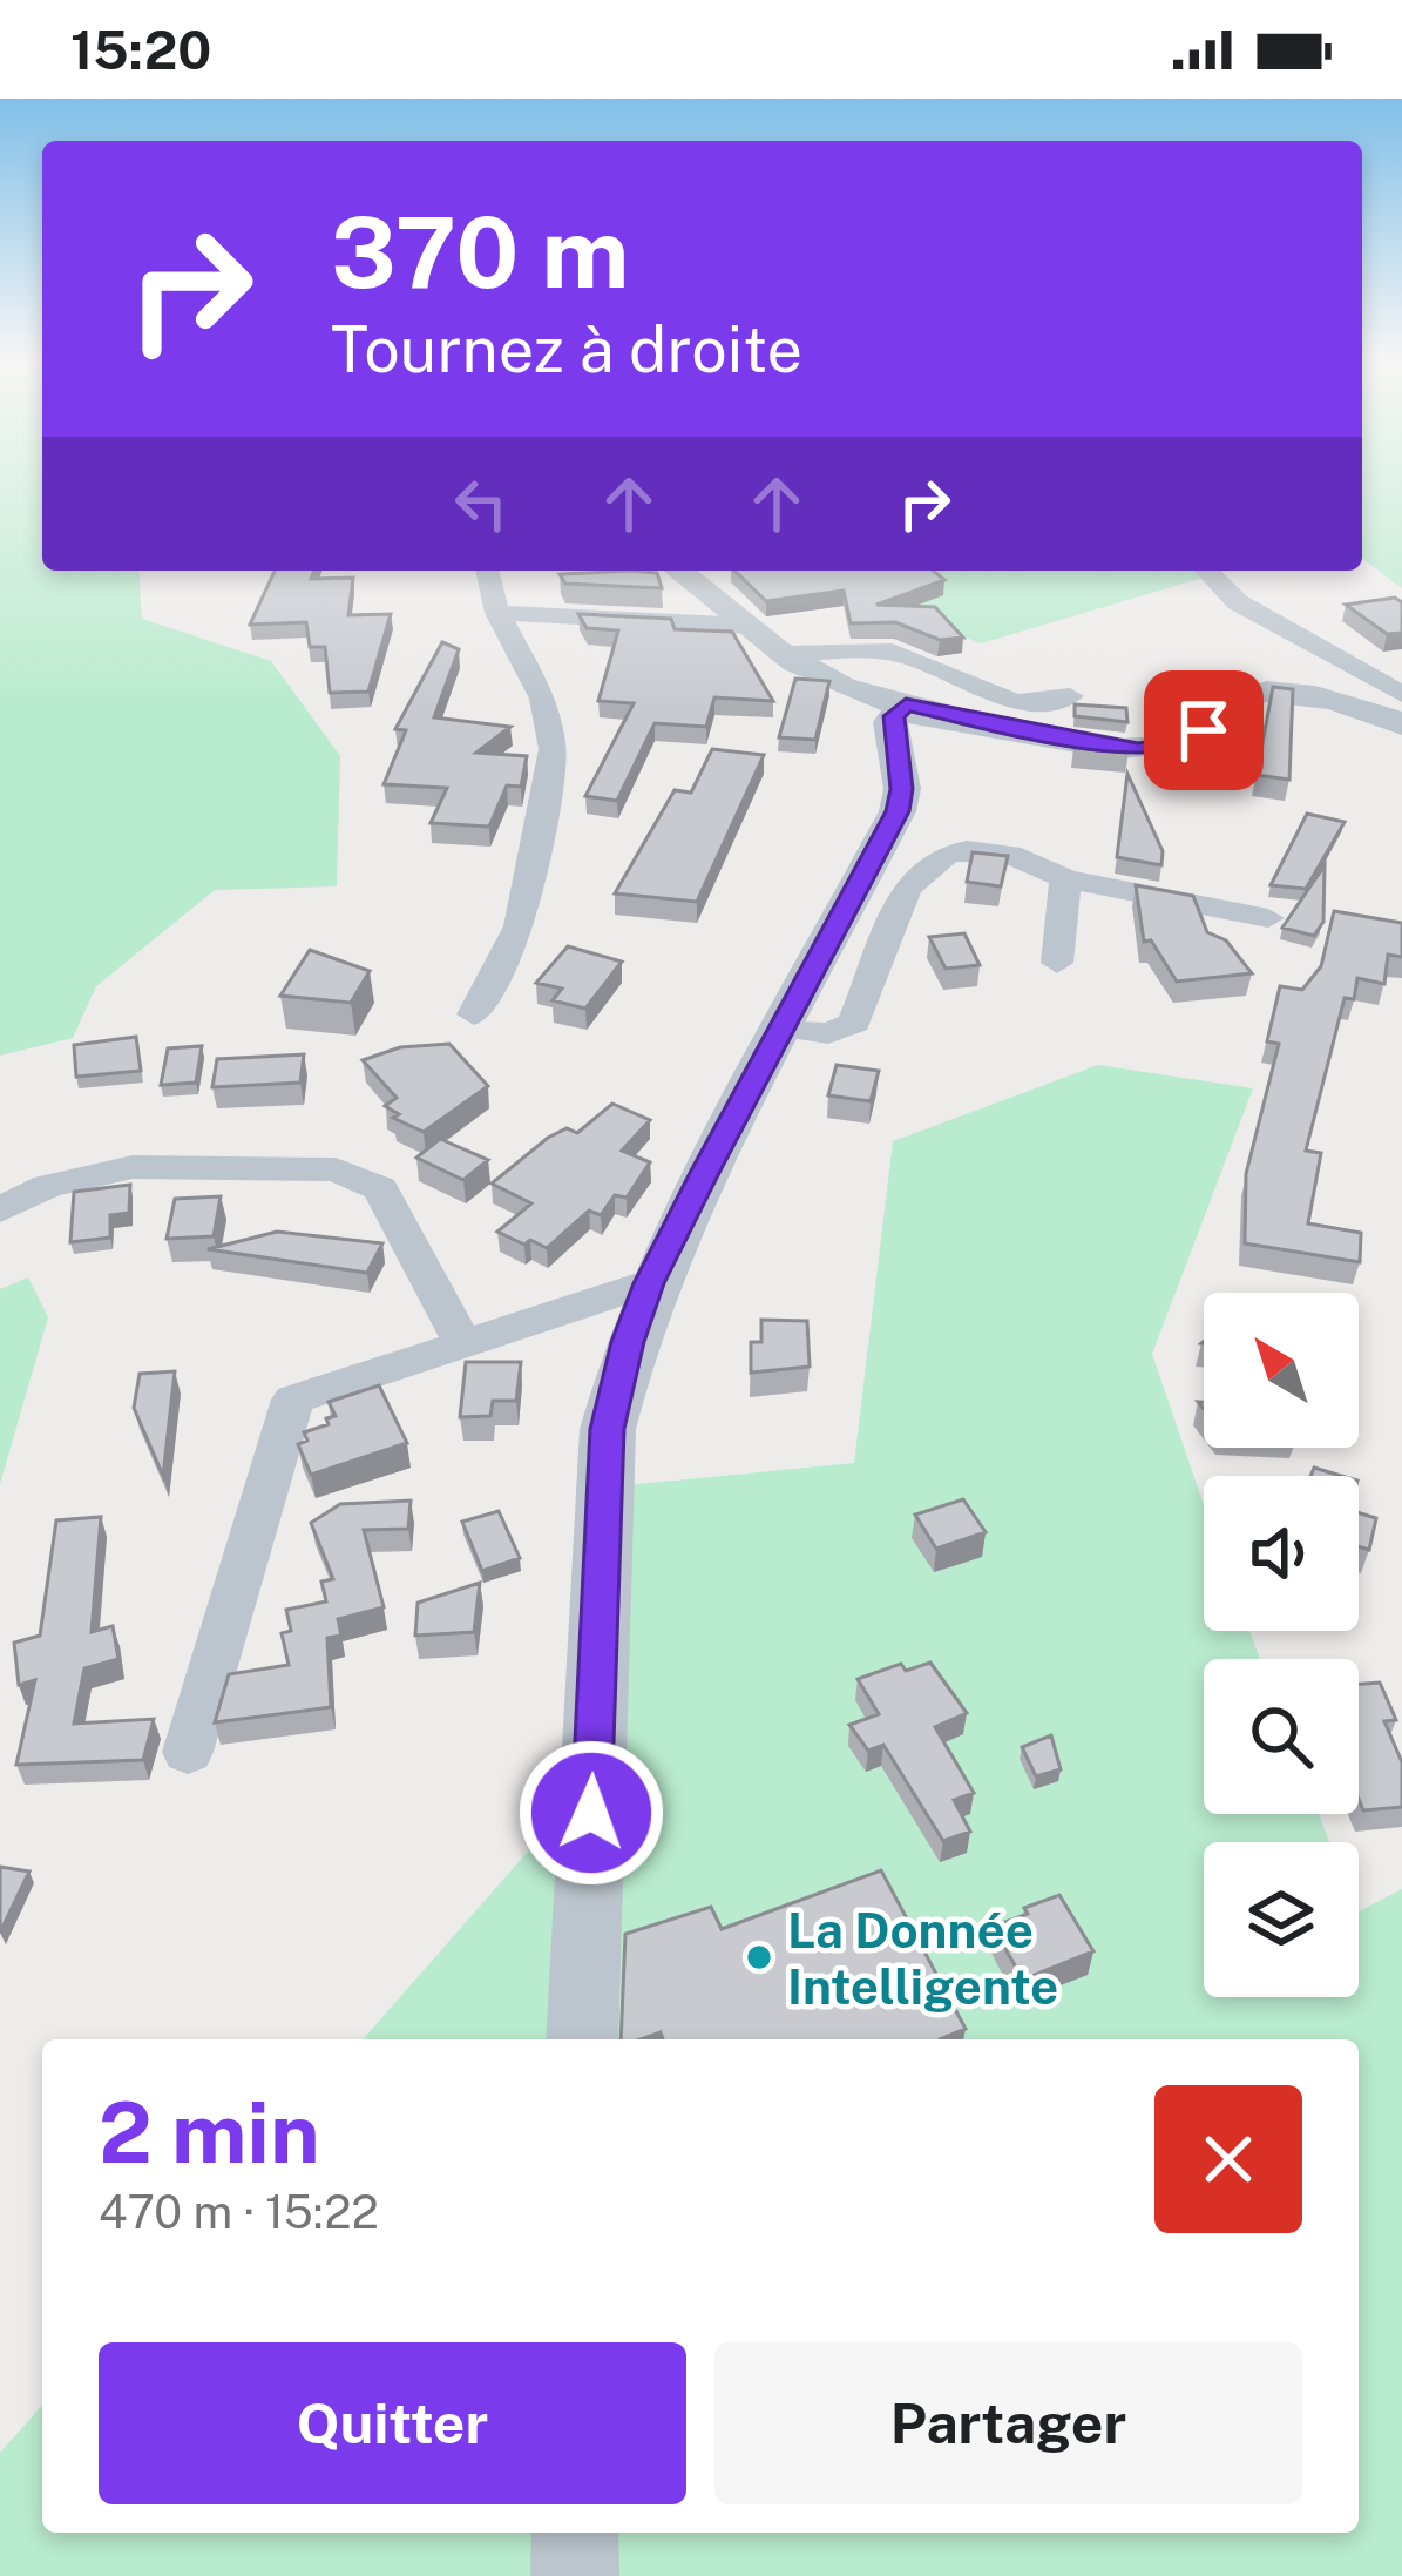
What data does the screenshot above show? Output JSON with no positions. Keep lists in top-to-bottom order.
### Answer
{
  "places": ["La Donnée Intelligente"],
  "north": "top left",
  "page": {
    "status": "15:20",
    "turn": ["370 m", "Tournez à droite"],
    "heading": ["2 min", "470 m · 15:22"],
    "buttons": ["Quitter", "Partager"]
  }
}
